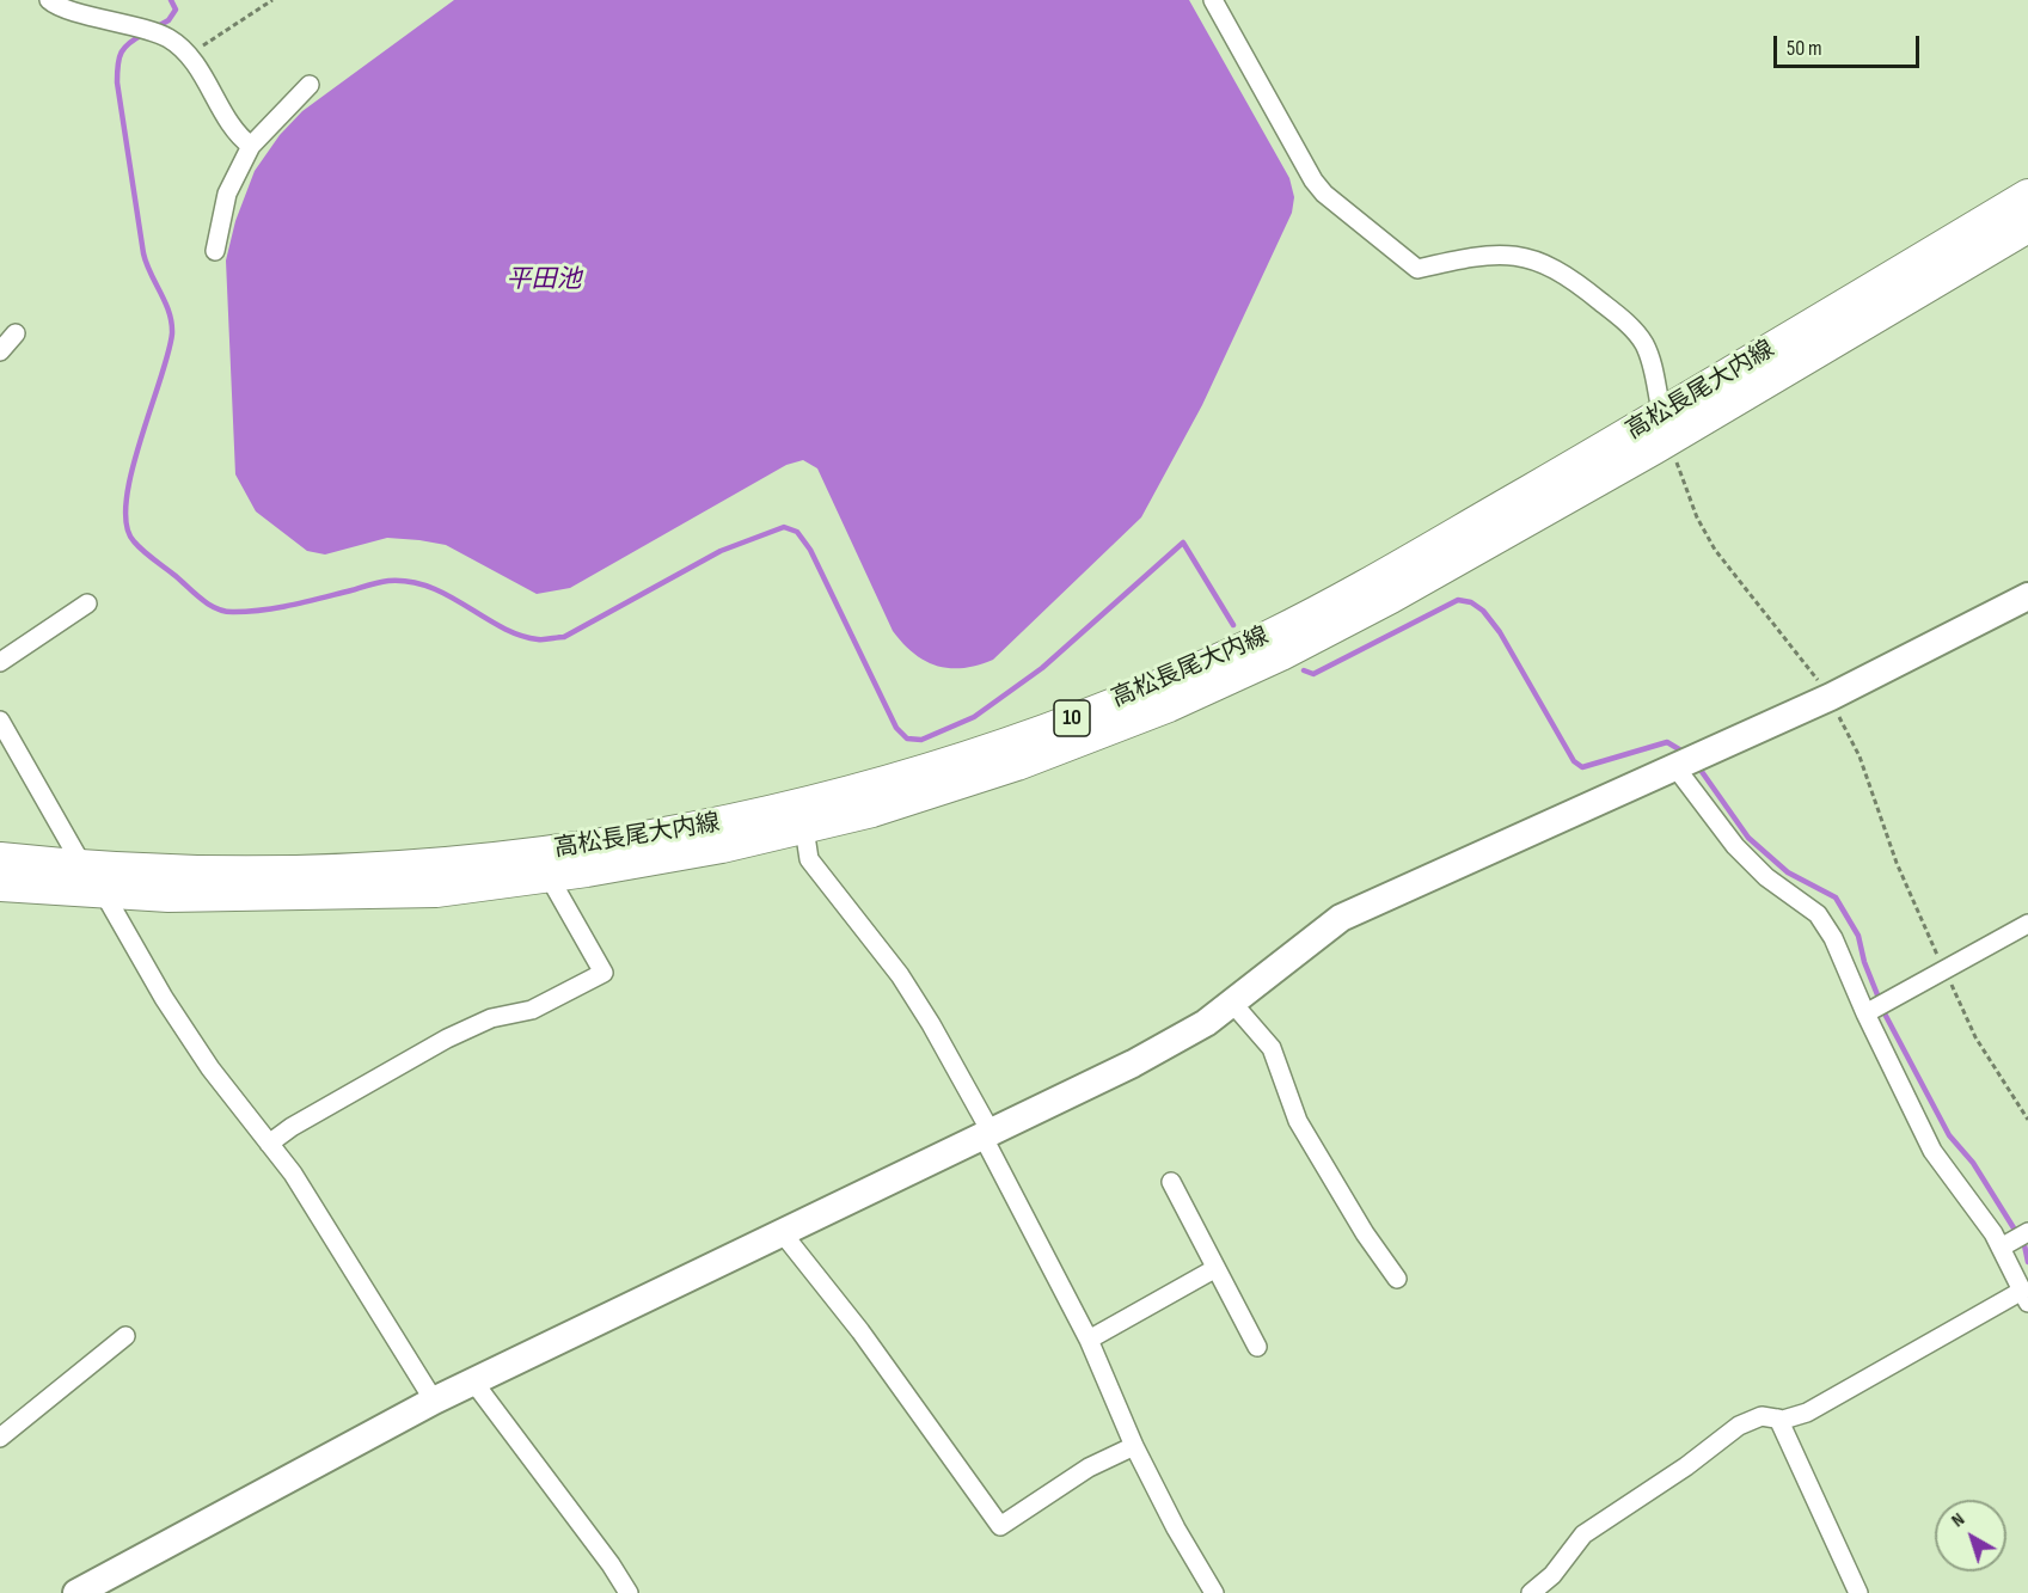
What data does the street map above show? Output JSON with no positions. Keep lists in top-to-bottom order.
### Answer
{
  "streets": {
    "main road": ["高松長尾大内線", "10"]
  },
  "water": ["平田池"],
  "scale_bar": "50 m",
  "north": "top left"
}
